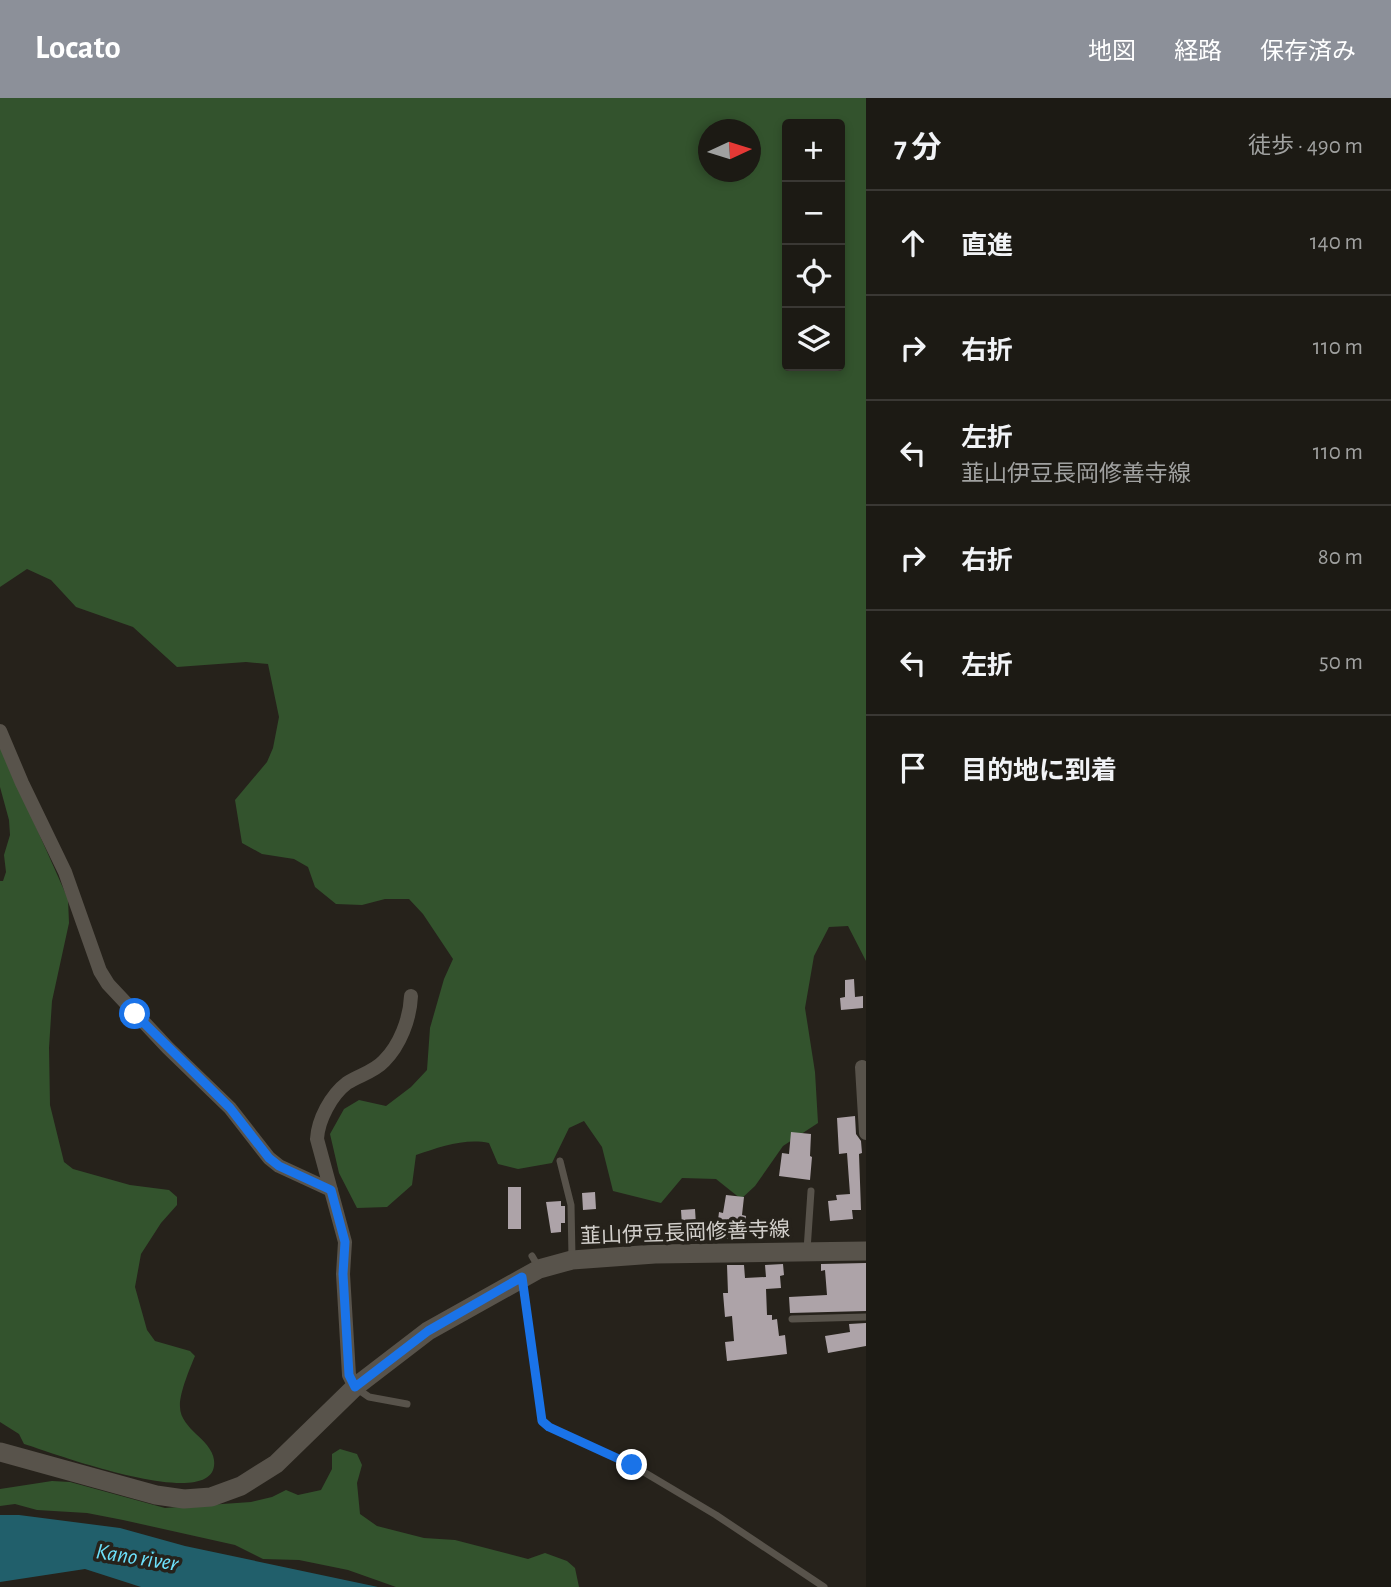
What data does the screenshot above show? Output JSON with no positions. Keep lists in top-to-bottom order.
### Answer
{
  "streets": {
    "main road": ["韮山伊豆長岡修善寺線"]
  },
  "water": ["Kano river"],
  "north": "right",
  "page": {
    "header": "Locato",
    "nav": ["地図", "経路", "保存済み"],
    "heading": ["7 分", "徒歩 · 490 m"],
    "map_buttons": ["+", "−"],
    "list": [
      ["直進", "140 m"],
      ["右折", "110 m"],
      ["左折", "韮山伊豆長岡修善寺線", "110 m"],
      ["右折", "80 m"],
      ["左折", "50 m"],
      "目的地に到着"
    ]
  }
}
